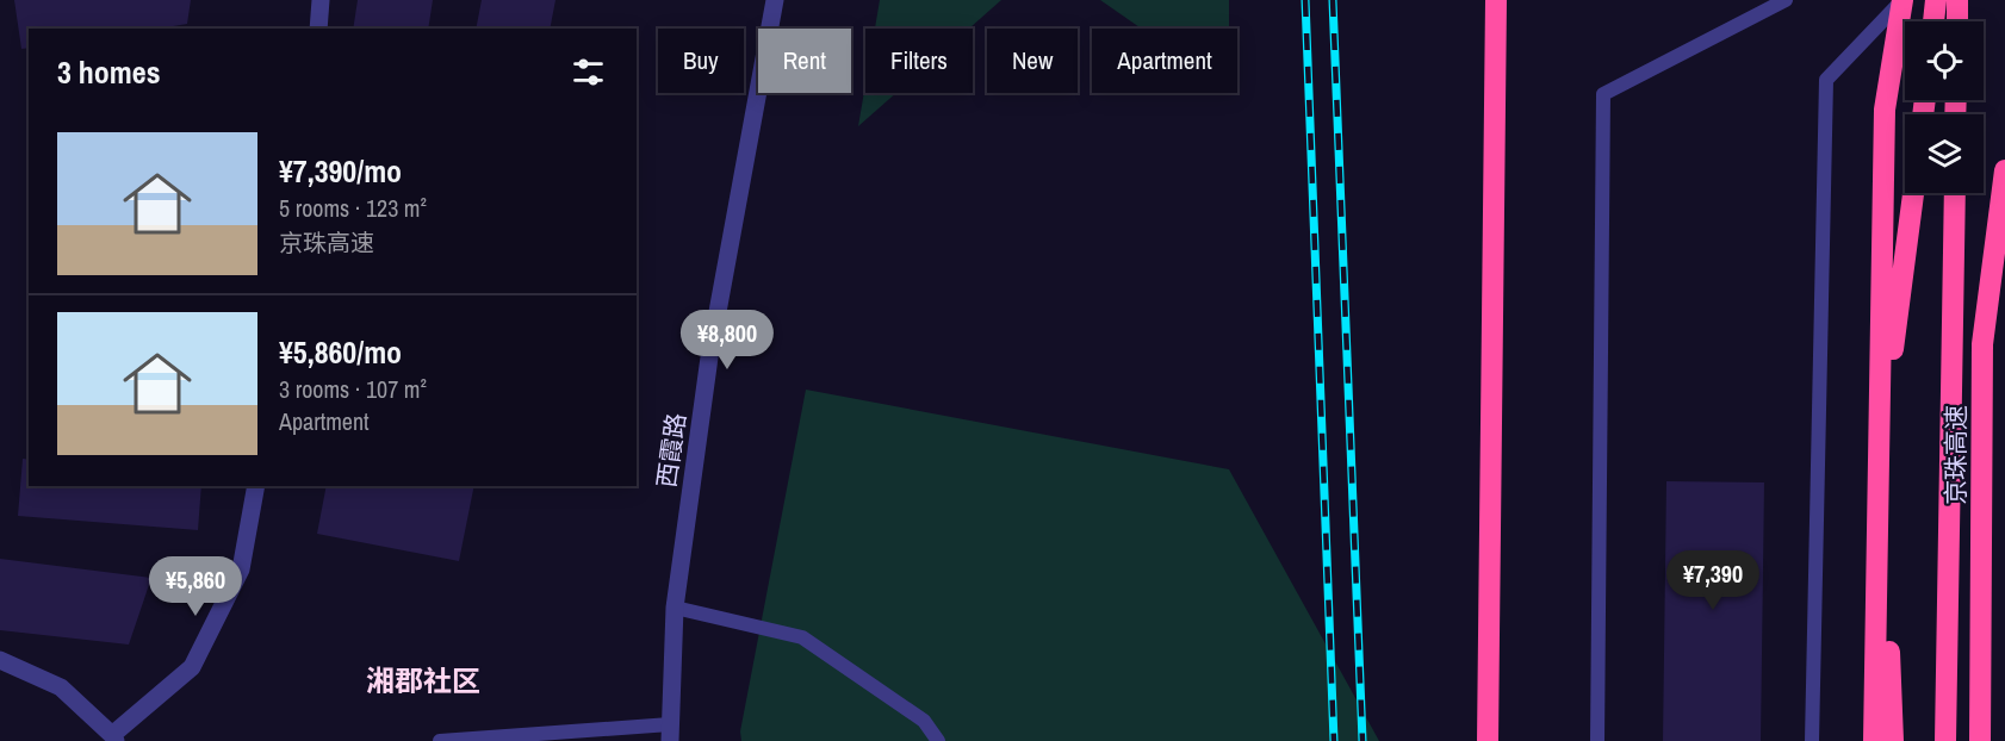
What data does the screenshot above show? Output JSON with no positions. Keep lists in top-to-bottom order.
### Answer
{
  "streets": {
    "highway": ["京珠高速"],
    "street": ["西霞路"]
  },
  "districts": ["湘郡社区"],
  "page": {
    "chip": [
      "Buy",
      "Rent",
      "Filters",
      "New",
      "Apartment"
    ],
    "heading": "3 homes",
    "list": [
      {
        "name": "¥7,390/mo",
        "note": "5 rooms · 123 m² · 京珠高速"
      },
      {
        "name": "¥5,860/mo",
        "note": "3 rooms · 107 m² · Apartment"
      }
    ],
    "price": ["¥8,800", "¥7,390", "¥5,860"]
  }
}
